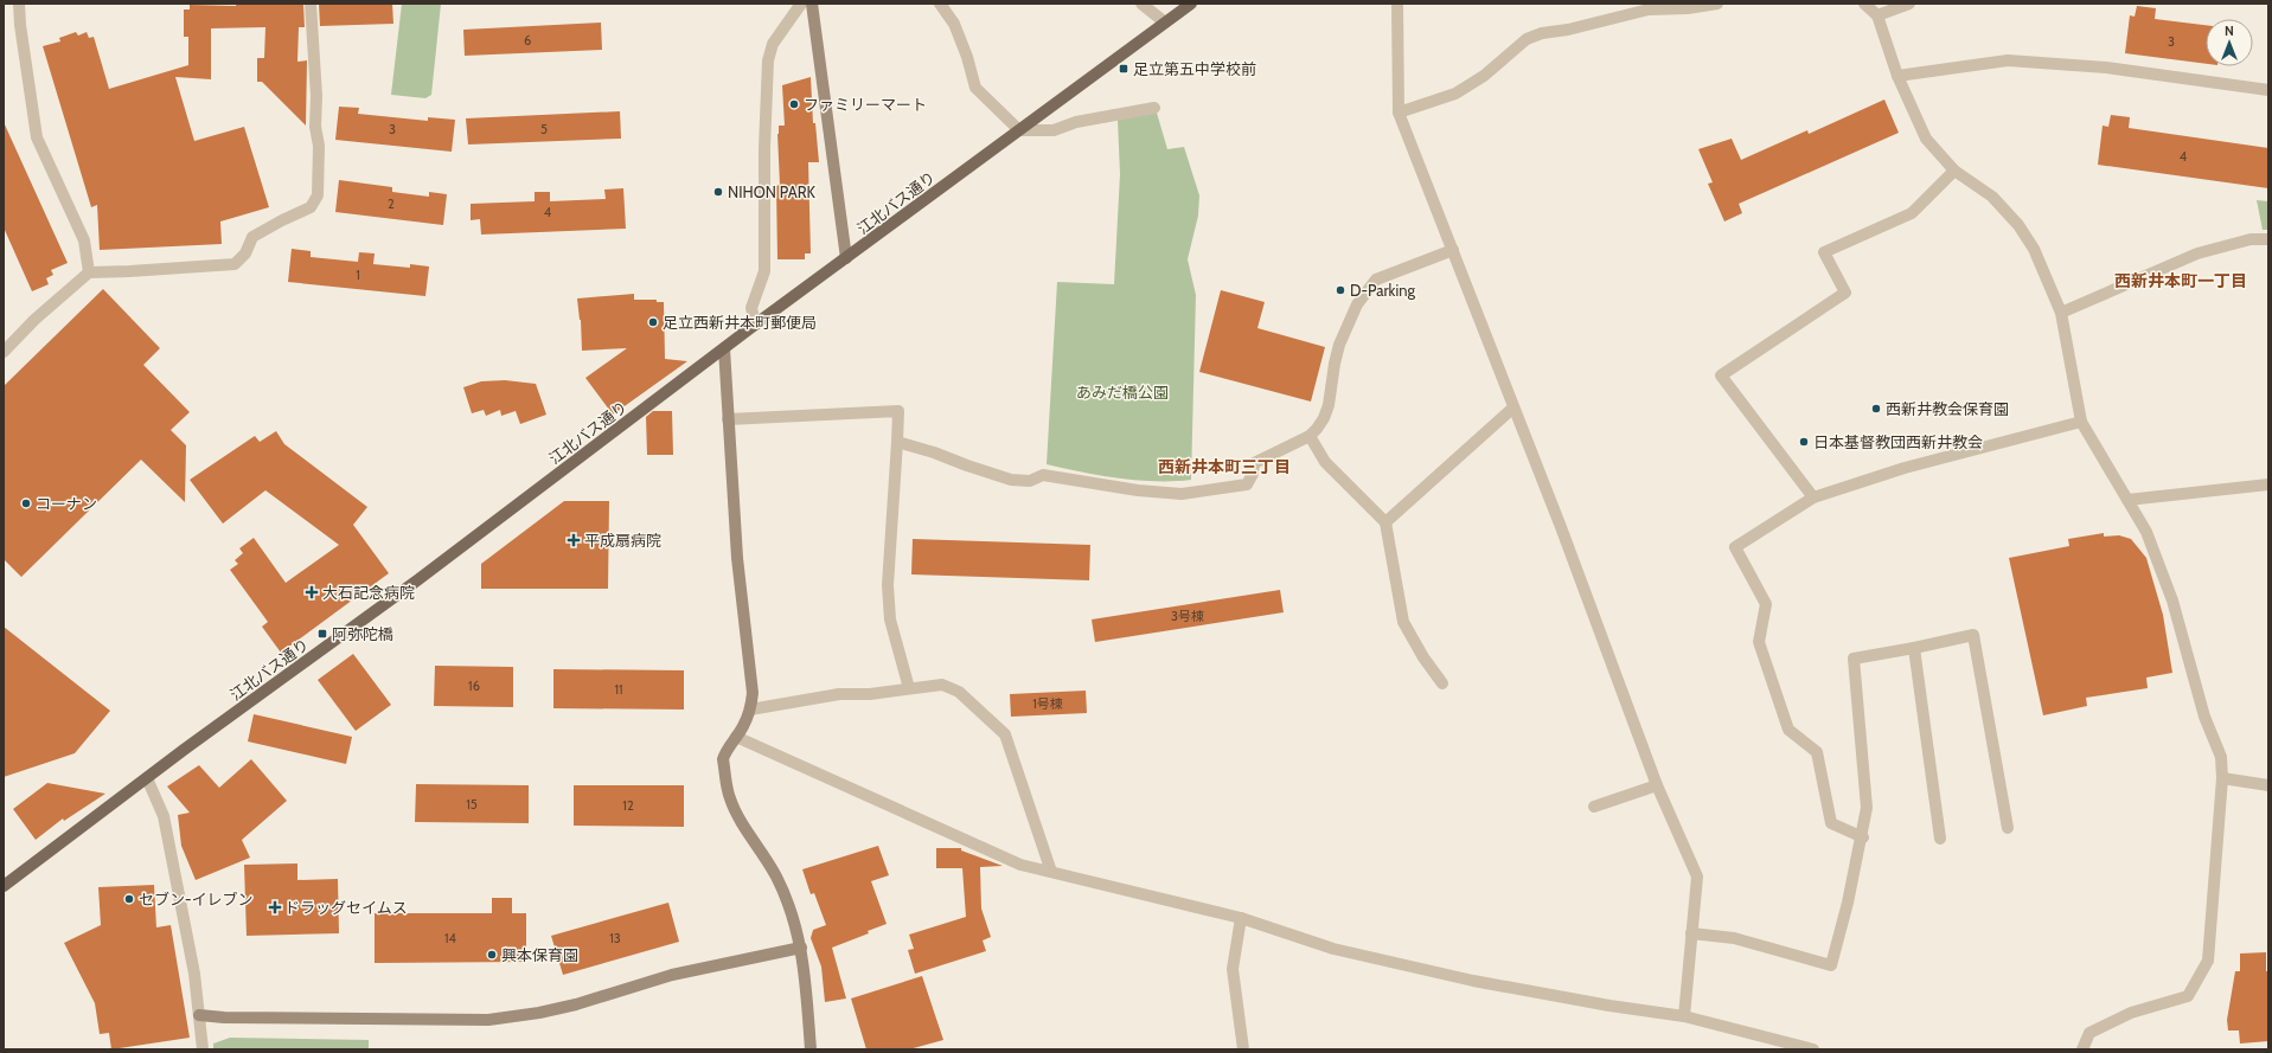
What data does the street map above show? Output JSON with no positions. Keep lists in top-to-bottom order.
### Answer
{
  "streets": {
    "main road": ["江北バス通り"]
  },
  "districts": ["西新井本町一丁目", "西新井本町三丁目"],
  "parks": ["あみだ橋公園"],
  "places": {
    "transit": ["足立第五中学校前", "阿弥陀橋"],
    "other": [
      "ファミリーマート",
      "NIHON PARK",
      "D-Parking",
      "足立西新井本町郵便局",
      "西新井教会保育園",
      "日本基督教団西新井教会",
      "コーナン",
      "セブン-イレブン",
      "興本保育園"
    ],
    "health": ["平成扇病院", "大石記念病院", "ドラッグセイムス"]
  },
  "house_numbers": [
    "6",
    "3",
    "3",
    "5",
    "4",
    "2",
    "4",
    "1",
    "3号棟",
    "16",
    "11",
    "1号棟",
    "15",
    "12",
    "14",
    "13"
  ],
  "north": "top"
}
